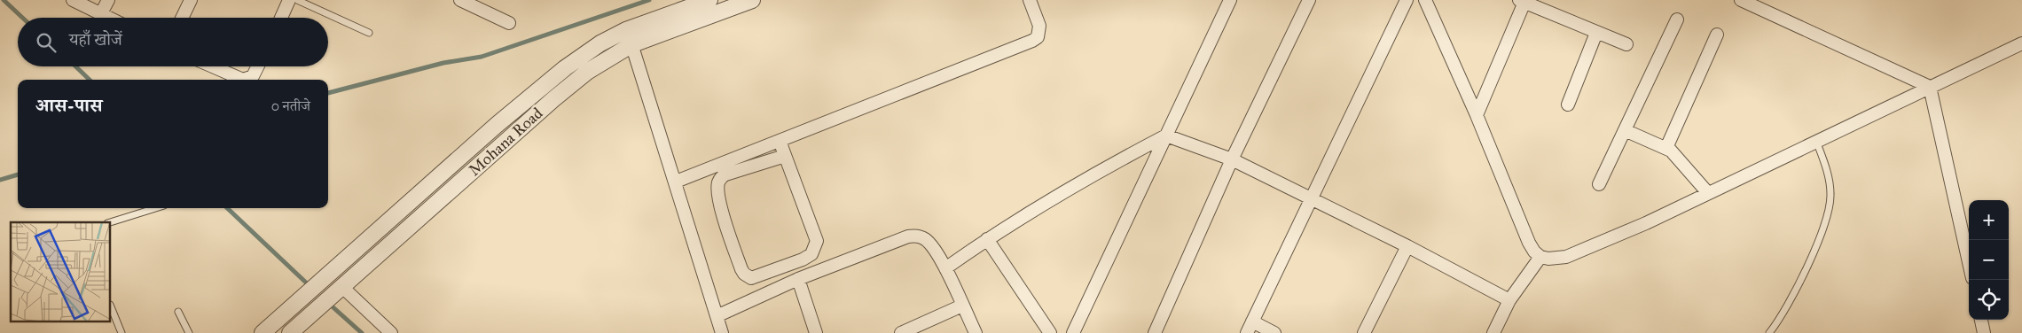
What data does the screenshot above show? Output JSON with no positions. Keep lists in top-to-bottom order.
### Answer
{
  "streets": {
    "street": ["Mohana Road"]
  },
  "page": {
    "search": "यहाँ खोजें",
    "heading": ["आस-पास", "0 नतीजे"],
    "map_buttons": ["+", "−"]
  }
}
